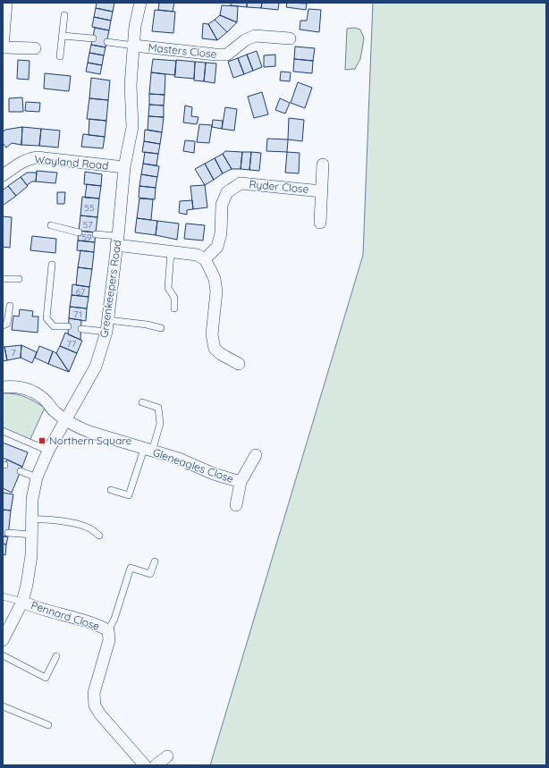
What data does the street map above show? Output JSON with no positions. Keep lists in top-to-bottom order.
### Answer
{
  "streets": {
    "street": [
      "Masters Close",
      "Wayland Road",
      "Ryder Close",
      "Greenkeepers Road",
      "Gleneagles Close",
      "Pennard Close"
    ]
  },
  "crossings": [
    ["Masters Close", "Greenkeepers Road"],
    ["Wayland Road", "Greenkeepers Road"],
    ["Greenkeepers Road", "Gleneagles Close"],
    ["Greenkeepers Road", "Pennard Close"]
  ],
  "places": {
    "transit": ["Northern Square"]
  },
  "house_numbers": [
    "55",
    "57",
    "59",
    "67",
    "71",
    "77",
    "7"
  ]
}
